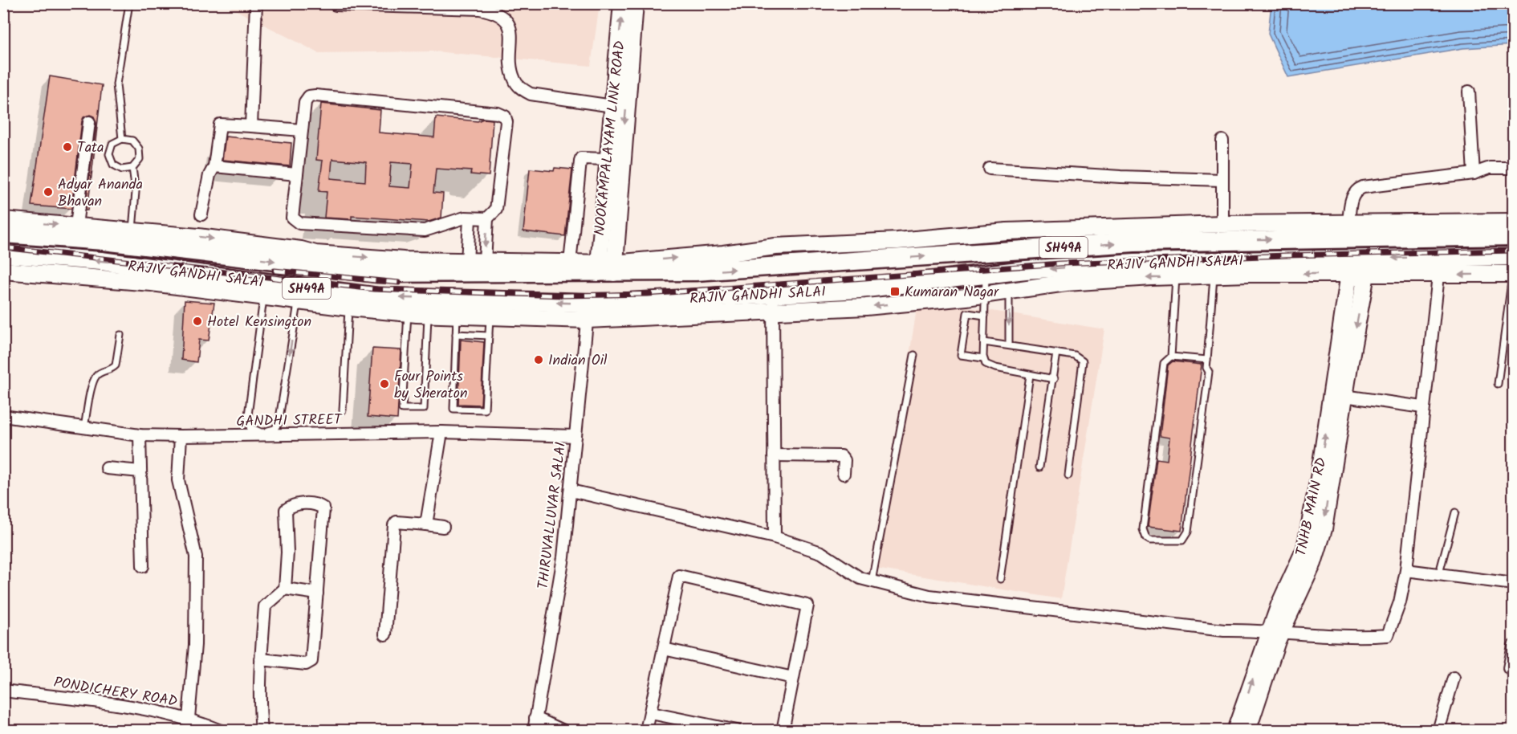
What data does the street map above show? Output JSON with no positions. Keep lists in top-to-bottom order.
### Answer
{
  "streets": {
    "main road": ["SH49A", "RAJIV GANDHI SALAI"],
    "street": [
      "NOOKAMPALAYAM LINK ROAD",
      "GANDHI STREET",
      "TNHB MAIN RD",
      "THIRUVALLUVAR SALAI",
      "PONDICHERY ROAD"
    ]
  },
  "crossings": [
    ["NOOKAMPALAYAM LINK ROAD", "RAJIV GANDHI SALAI"],
    ["RAJIV GANDHI SALAI", "THIRUVALLUVAR SALAI"],
    ["GANDHI STREET", "THIRUVALLUVAR SALAI"]
  ],
  "places": {
    "other": [
      "Tata",
      "Adyar Ananda Bhavan",
      "Hotel Kensington",
      "Indian Oil",
      "Four Points by Sheraton"
    ],
    "transit": ["Kumaran Nagar"]
  }
}
